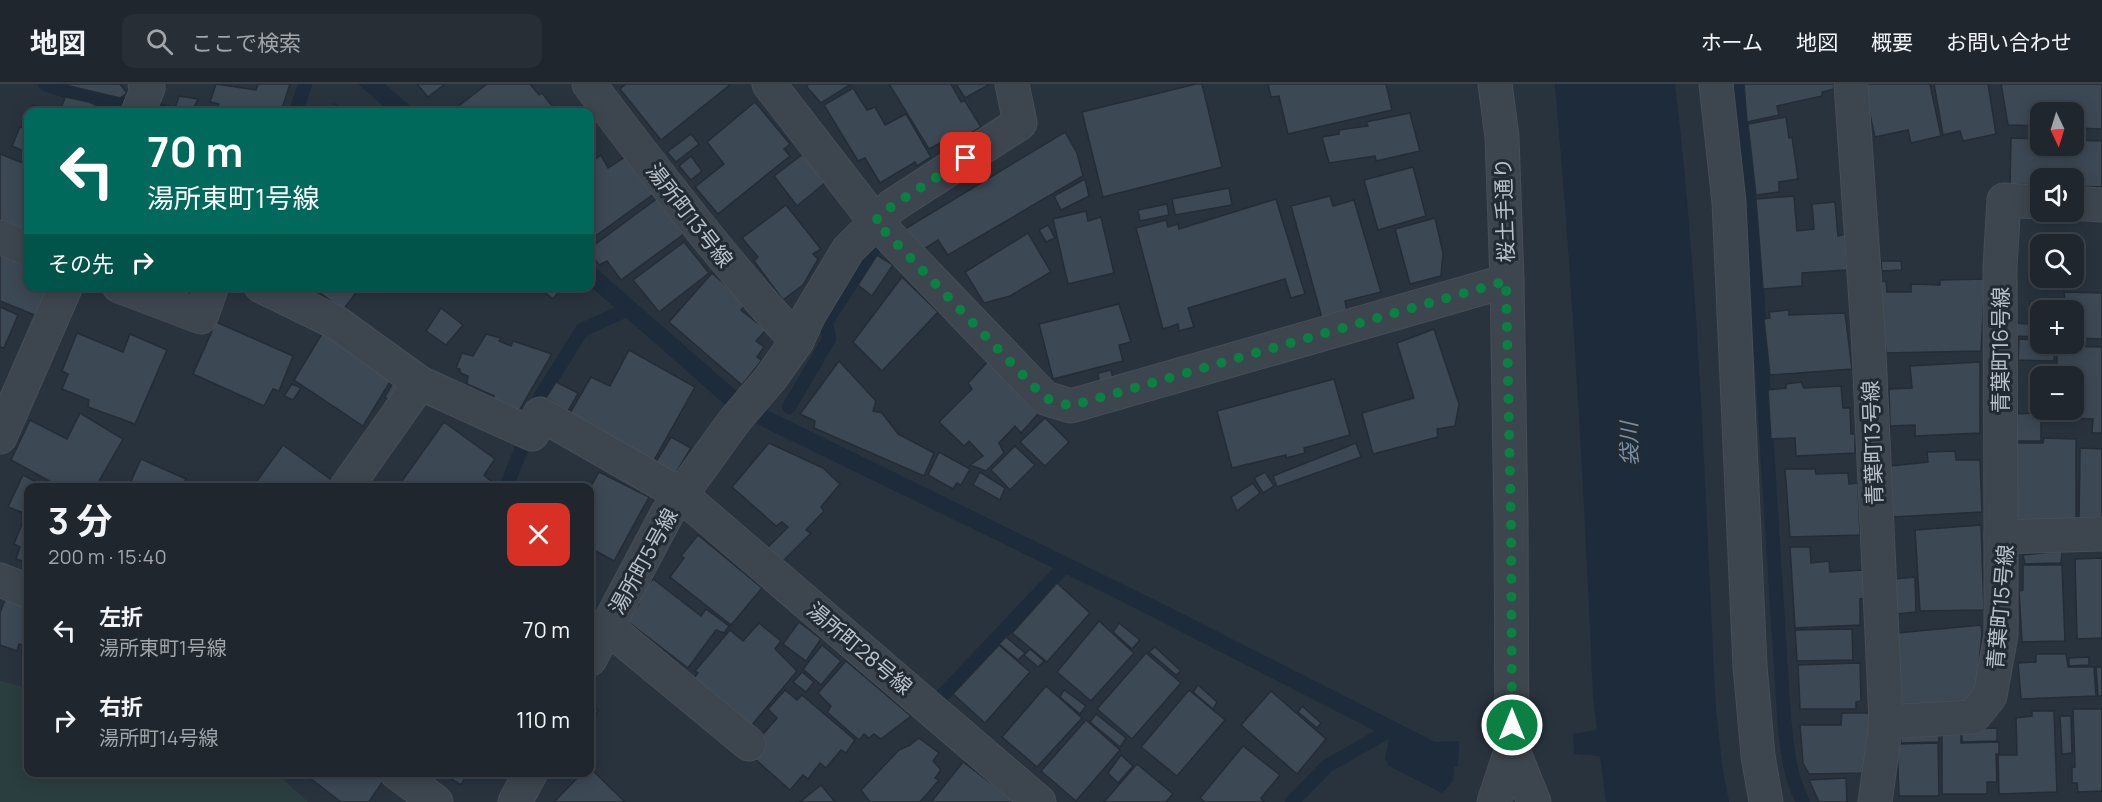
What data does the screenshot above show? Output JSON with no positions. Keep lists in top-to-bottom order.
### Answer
{
  "streets": {
    "street": [
      "桜土手通り",
      "湯所町13号線",
      "青葉町16号線",
      "青葉町13号線",
      "湯所町5号線",
      "青葉町15号線",
      "湯所町28号線"
    ]
  },
  "crossings": [
    ["湯所町13号線", "湯所町5号線"],
    ["青葉町16号線", "青葉町15号線"],
    ["青葉町13号線", "青葉町15号線"],
    ["湯所町5号線", "湯所町28号線"]
  ],
  "water": ["袋川"],
  "north": "bottom",
  "page": {
    "header": "地図",
    "search": "ここで検索",
    "nav": [
      "ホーム",
      "地図",
      "概要",
      "お問い合わせ"
    ],
    "map_buttons": ["+", "−"],
    "turn": ["70 m", "湯所東町1号線"],
    "then": "その先",
    "heading": ["3 分", "200 m · 15:40"],
    "list": [
      {
        "name": "左折",
        "note": "湯所東町1号線",
        "value": "70 m"
      },
      {
        "name": "右折",
        "note": "湯所町14号線",
        "value": "110 m"
      }
    ]
  }
}
